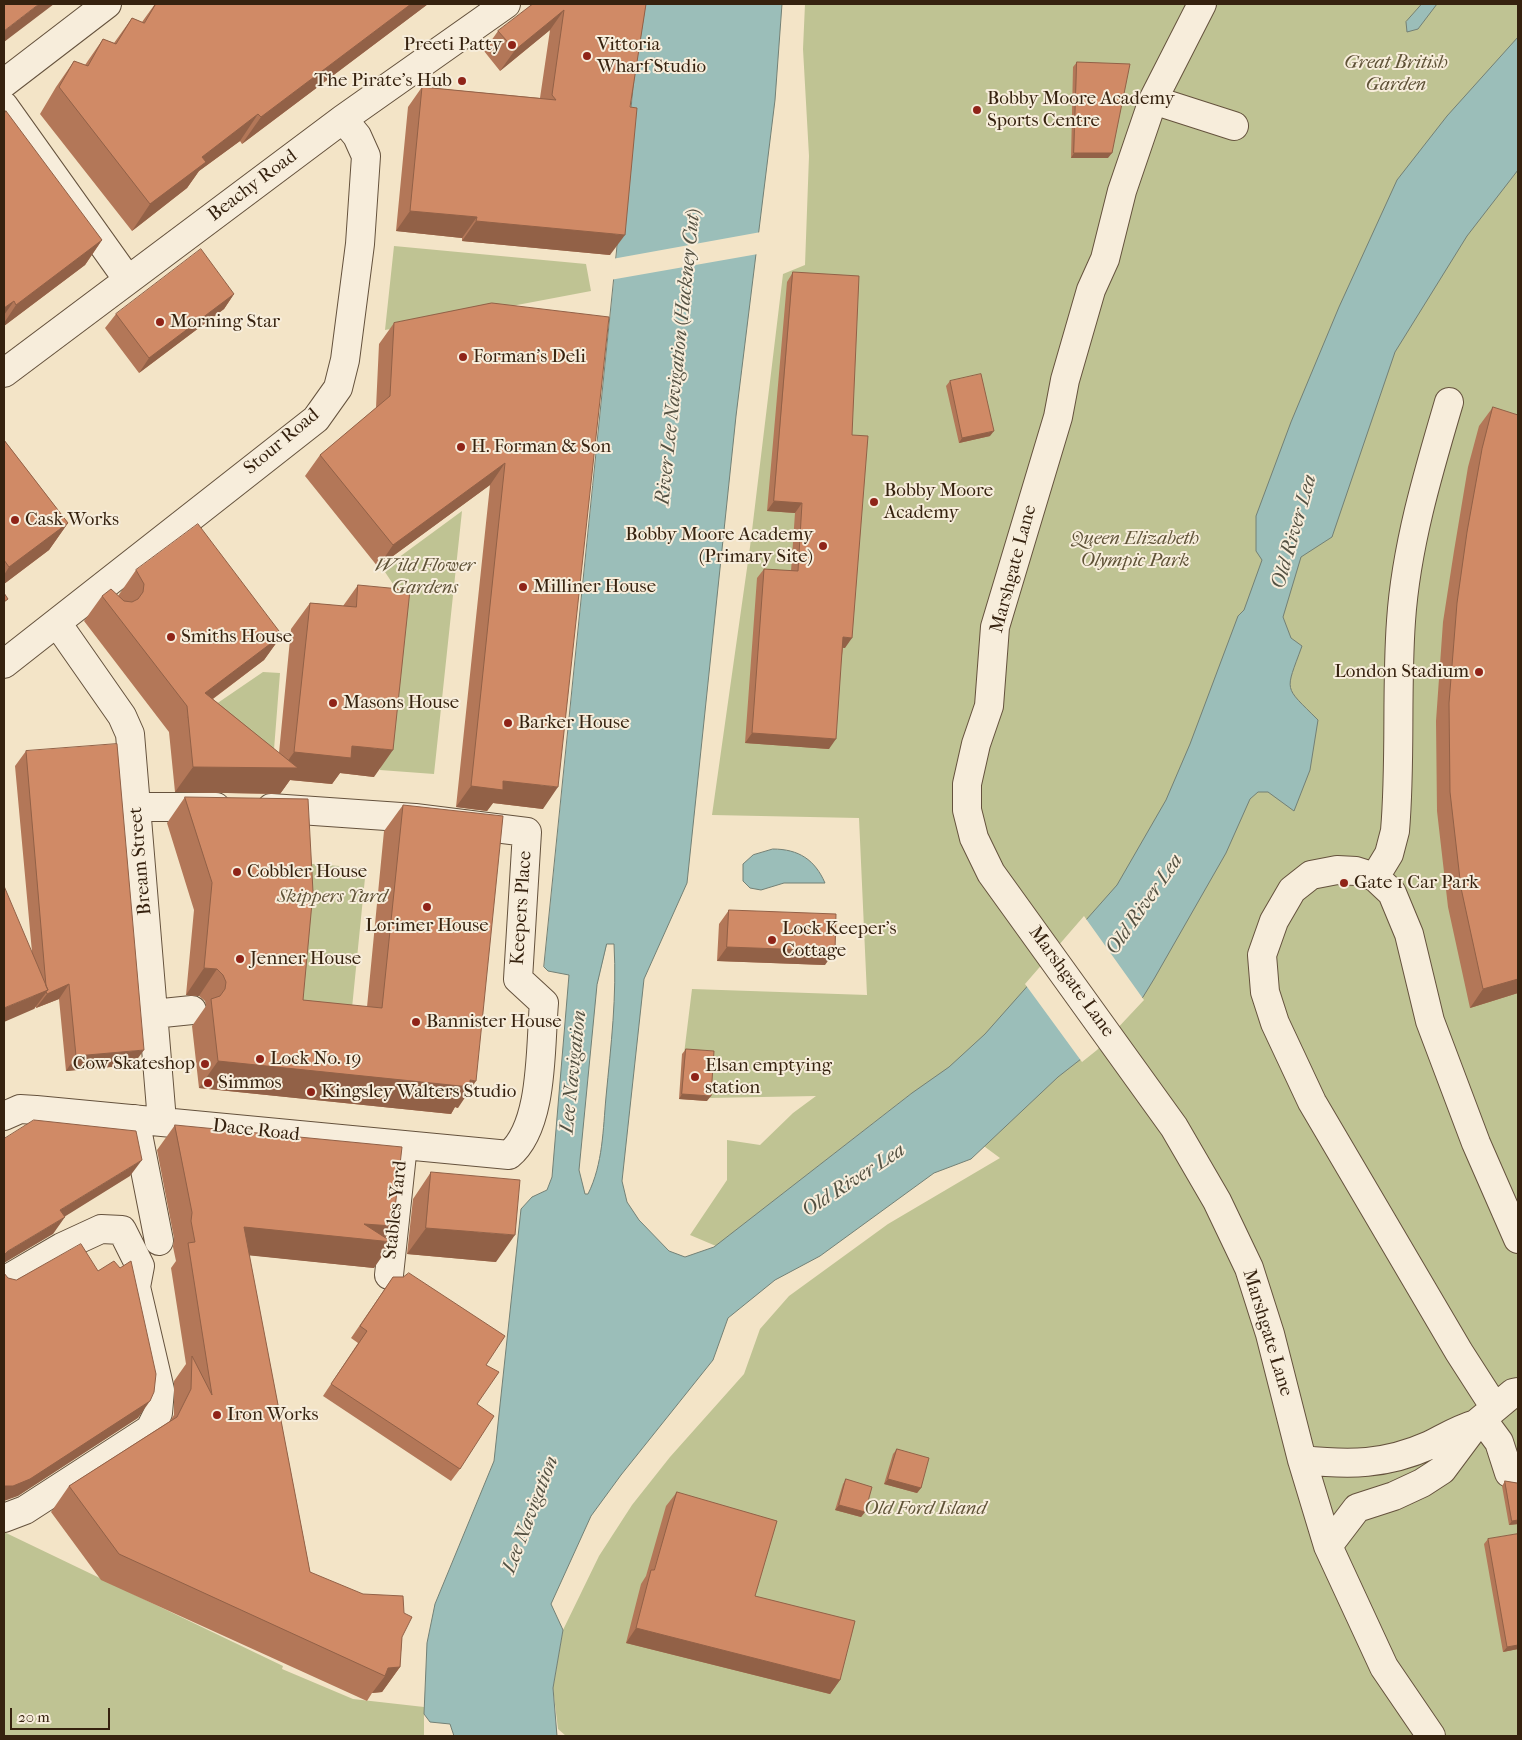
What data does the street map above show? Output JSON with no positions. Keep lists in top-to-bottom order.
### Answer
{
  "streets": {
    "street": [
      "Beachy Road",
      "Stour Road",
      "Marshgate Lane",
      "Bream Street",
      "Keepers Place",
      "Dace Road",
      "Stables Yard"
    ]
  },
  "crossings": [
    ["Beachy Road", "Stour Road"],
    ["Stour Road", "Bream Street"],
    ["Bream Street", "Keepers Place"],
    ["Bream Street", "Dace Road"],
    ["Keepers Place", "Dace Road"],
    ["Dace Road", "Stables Yard"]
  ],
  "water": ["River Lee Navigation (Hackney Cut)", "Old River Lea", "Lee Navigation"],
  "parks": [
    "Great British Garden",
    "Queen Elizabeth Olympic Park",
    "Wild Flower Gardens",
    "Skippers Yard",
    "Old Ford Island"
  ],
  "places": [
    "Preeti Patty",
    "Vittoria Wharf Studio",
    "The Pirate's Hub",
    "Bobby Moore Academy Sports Centre",
    "Morning Star",
    "Forman's Deli",
    "H. Forman & Son",
    "Bobby Moore Academy",
    "Cask Works",
    "Bobby Moore Academy (Primary Site)",
    "Milliner House",
    "Smiths House",
    "London Stadium",
    "Masons House",
    "Barker House",
    "Cobbler House",
    "Gate 1 Car Park",
    "Lorimer House",
    "Lock Keeper's Cottage",
    "Jenner House",
    "Bannister House",
    "Lock No. 19",
    "Cow Skateshop",
    "Elsan emptying station",
    "Simmos",
    "Kingsley Walters Studio",
    "Iron Works"
  ],
  "scale_bar": "20 m"
}
